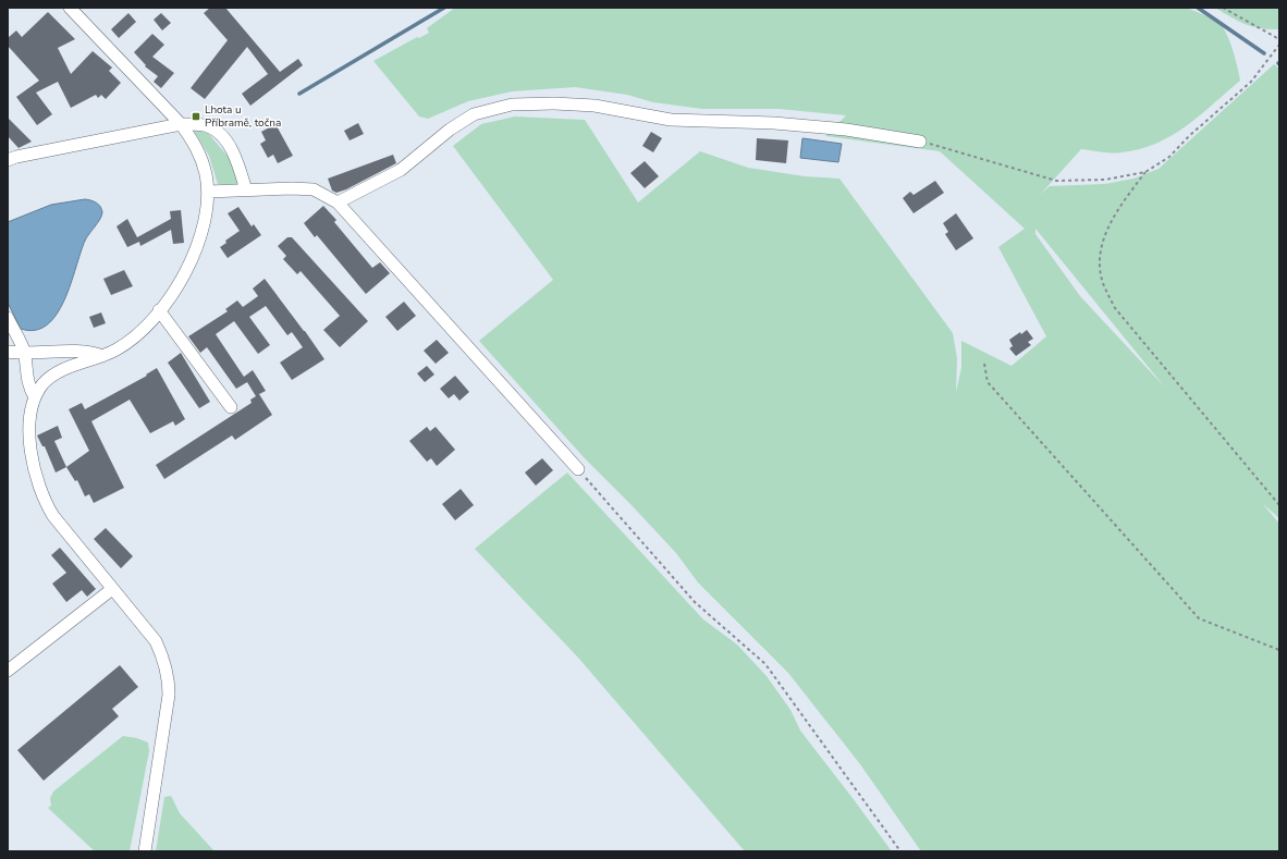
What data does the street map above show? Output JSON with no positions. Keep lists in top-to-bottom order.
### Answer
{
  "places": {
    "transit": ["Lhota u Příbramě, točna"]
  }
}
